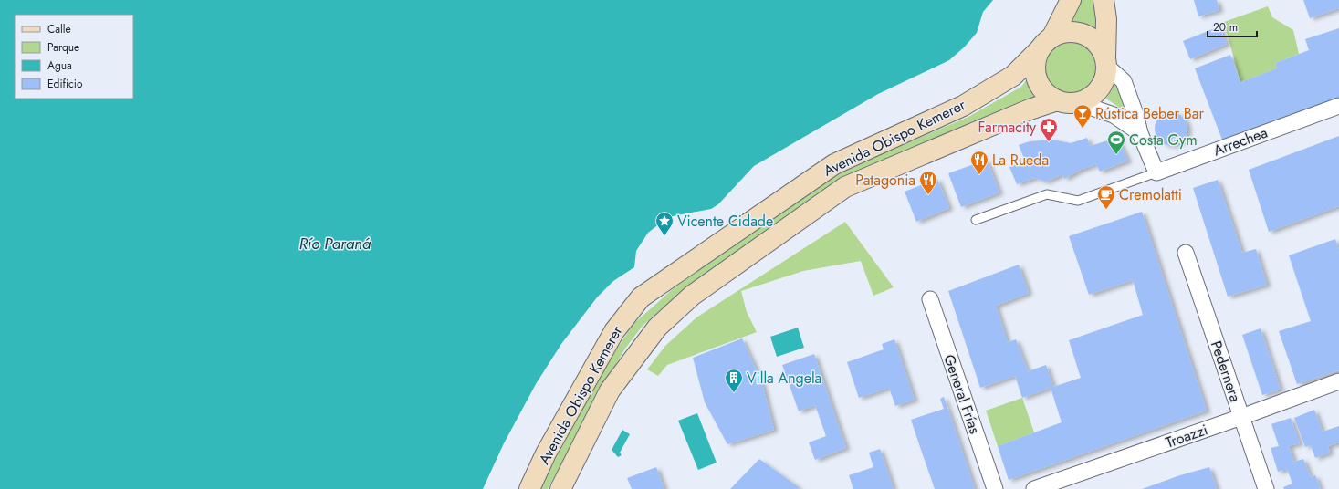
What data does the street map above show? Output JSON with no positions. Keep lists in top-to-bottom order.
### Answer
{
  "streets": {
    "main road": ["Avenida Obispo Kemerer"],
    "street": [
      "Arrechea",
      "Pedernera",
      "General Frías",
      "Troazzi"
    ]
  },
  "crossings": [
    ["Pedernera", "Troazzi"]
  ],
  "water": ["Río Paraná"],
  "places": {
    "bar": ["Rústica Beber Bar"],
    "pharmacy": ["Farmacity"],
    "sports": ["Costa Gym"],
    "restaurant": ["La Rueda", "Patagonia"],
    "cafe": ["Cremolatti"],
    "place": ["Vicente Cidade"],
    "building": ["Villa Angela"]
  },
  "legend": [
    "Calle",
    "Parque",
    "Agua",
    "Edificio"
  ],
  "scale_bar": "20 m"
}
